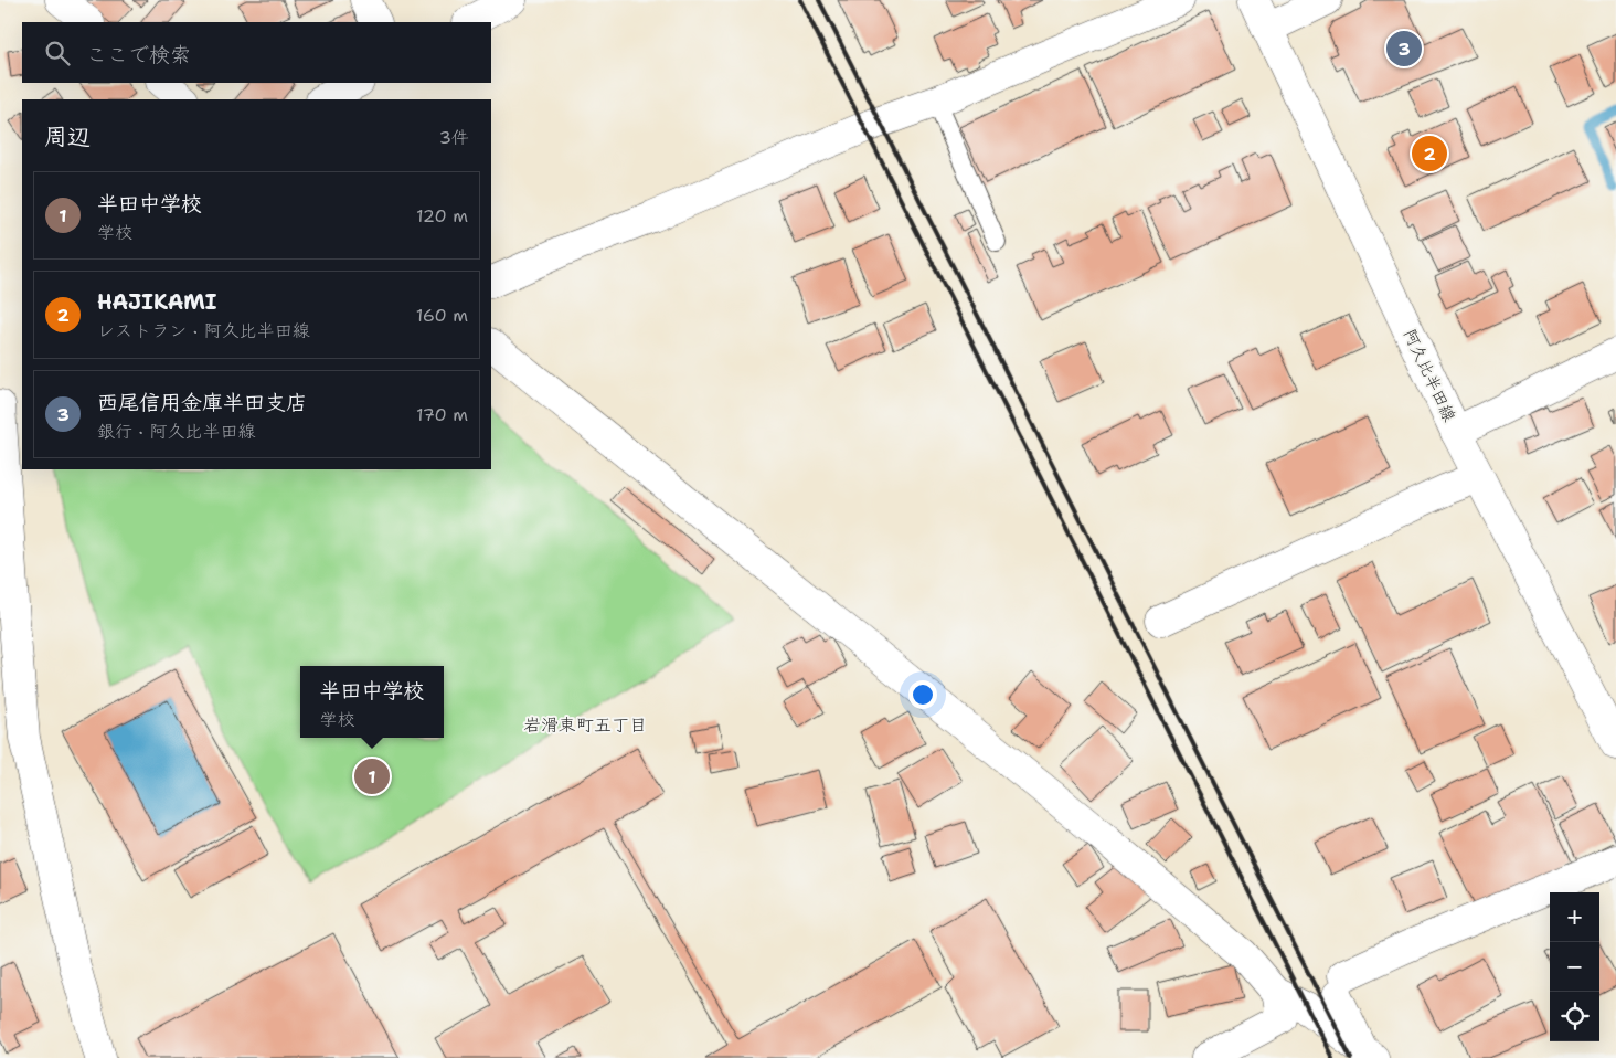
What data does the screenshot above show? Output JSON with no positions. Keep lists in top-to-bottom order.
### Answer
{
  "streets": {
    "street": ["阿久比半田線"]
  },
  "districts": ["岩滑東町五丁目"],
  "page": {
    "search": "ここで検索",
    "pins": ["3", "2", "1"],
    "heading": ["周辺", "3件"],
    "list": [
      {
        "mark": "1",
        "name": "半田中学校",
        "note": "学校",
        "value": "120 m"
      },
      {
        "mark": "2",
        "name": "HAJIKAMI",
        "note": "レストラン · 阿久比半田線",
        "value": "160 m"
      },
      {
        "mark": "3",
        "name": "西尾信用金庫半田支店",
        "note": "銀行 · 阿久比半田線",
        "value": "170 m"
      }
    ],
    "popup": ["半田中学校", "学校"],
    "map_buttons": ["+", "−"]
  }
}
